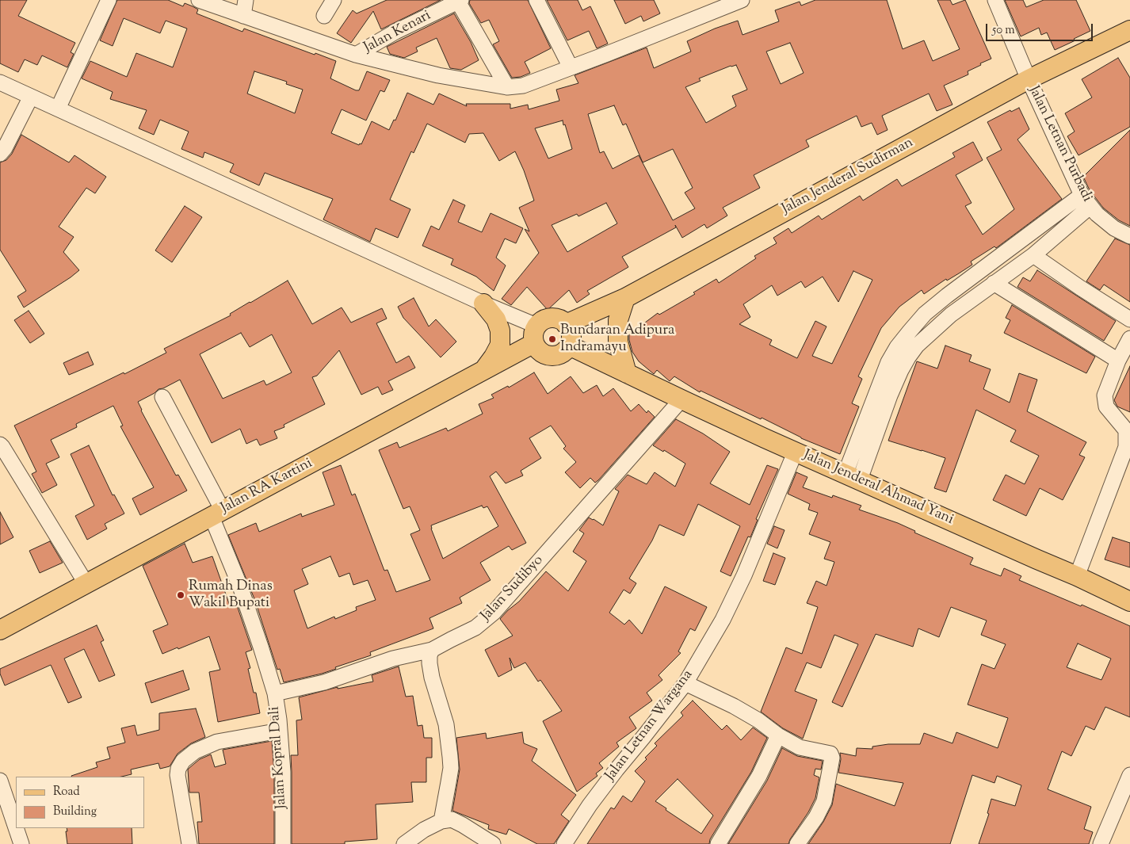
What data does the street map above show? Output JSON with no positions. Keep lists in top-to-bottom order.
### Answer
{
  "streets": {
    "main road": ["Jalan Jenderal Sudirman", "Jalan RA Kartini", "Jalan Jenderal Ahmad Yani"],
    "street": [
      "Jalan Kenari",
      "Jalan Letnan Purbadi",
      "Jalan Sudibyo",
      "Jalan Letnan Wargana",
      "Jalan Kopral Dali"
    ]
  },
  "crossings": [
    ["Jalan Letnan Purbadi", "Jalan Jenderal Sudirman"],
    ["Jalan Jenderal Sudirman", "Jalan RA Kartini"],
    ["Jalan Jenderal Sudirman", "Jalan Jenderal Ahmad Yani"],
    ["Jalan RA Kartini", "Jalan Jenderal Ahmad Yani"],
    ["Jalan RA Kartini", "Jalan Kopral Dali"],
    ["Jalan Jenderal Ahmad Yani", "Jalan Sudibyo"],
    ["Jalan Jenderal Ahmad Yani", "Jalan Letnan Wargana"],
    ["Jalan Sudibyo", "Jalan Kopral Dali"]
  ],
  "places": ["Bundaran Adipura Indramayu", "Rumah Dinas Wakil Bupati"],
  "legend": ["Road", "Building"],
  "scale_bar": "50 m"
}
